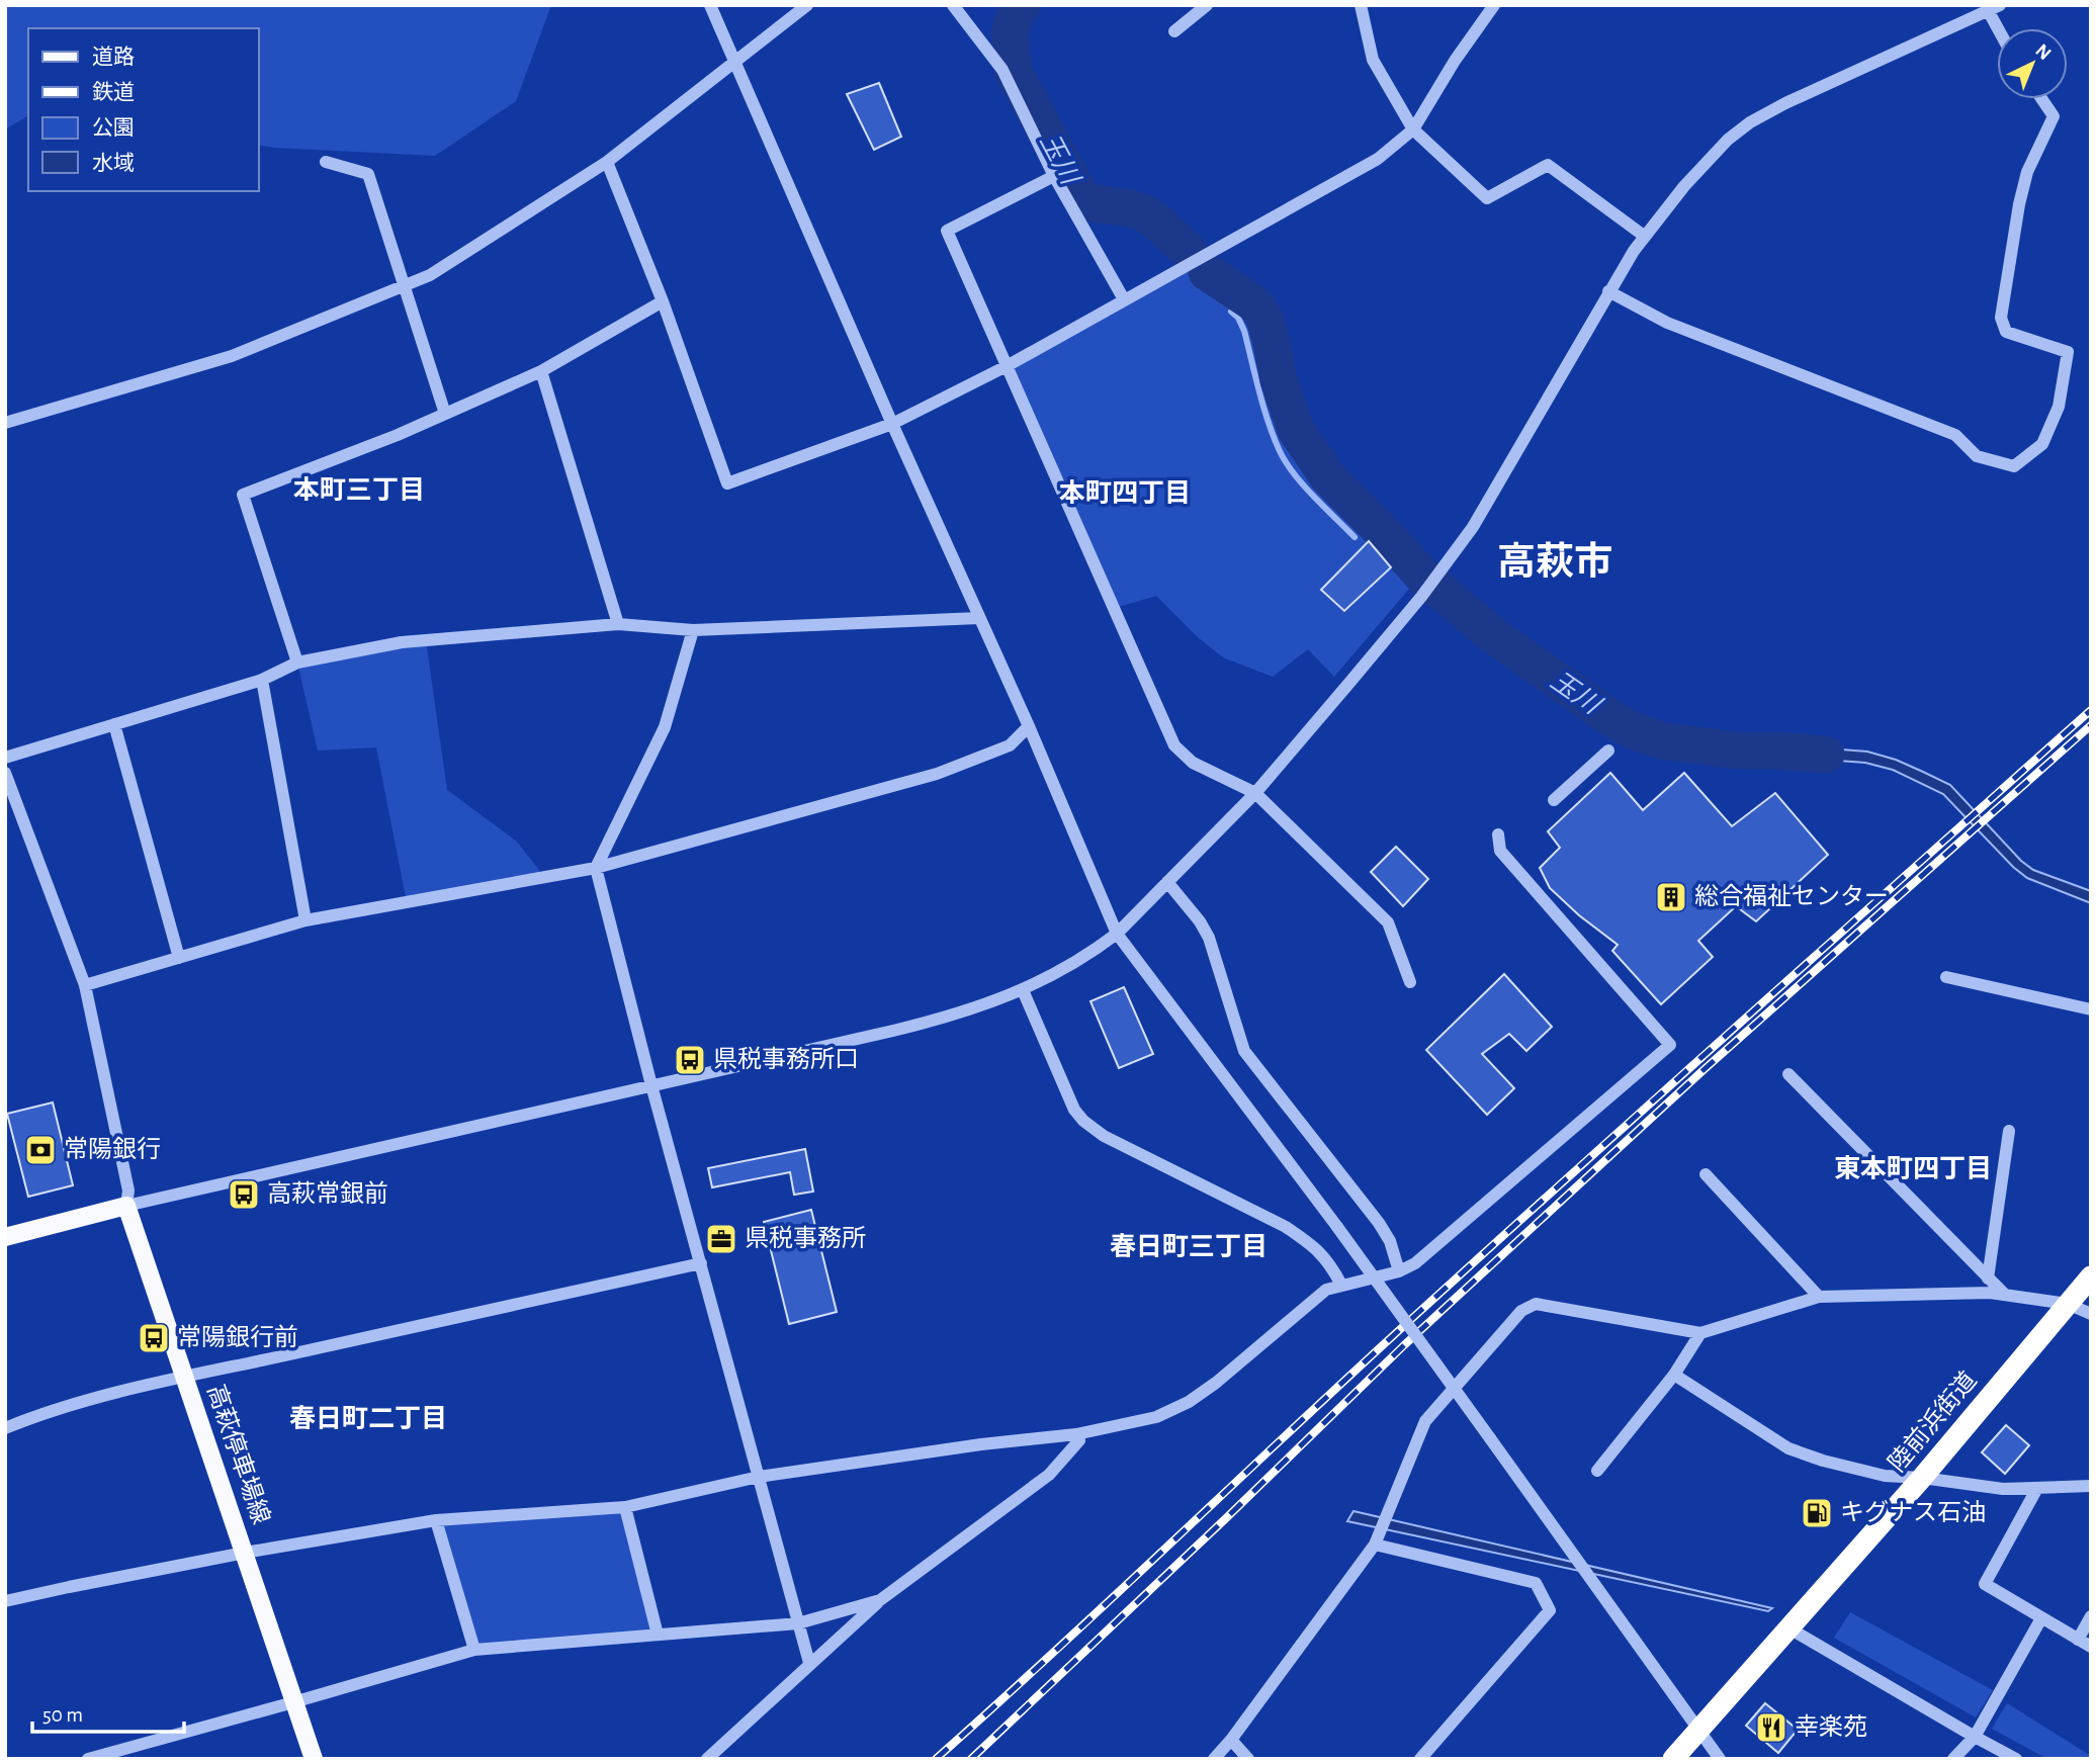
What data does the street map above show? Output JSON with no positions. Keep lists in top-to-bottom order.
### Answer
{
  "streets": {
    "highway": ["陸前浜街道"],
    "main road": ["高萩停車場線"]
  },
  "districts": [
    "本町三丁目",
    "本町四丁目",
    "高萩市",
    "東本町四丁目",
    "春日町三丁目",
    "春日町二丁目"
  ],
  "water": ["玉川"],
  "places": {
    "building": ["総合福祉センター"],
    "bus stop": ["県税事務所口", "高萩常銀前", "常陽銀行前"],
    "bank": ["常陽銀行"],
    "office": ["県税事務所"],
    "fuel station": ["キグナス石油"],
    "restaurant": ["幸楽苑"]
  },
  "legend": [
    "道路",
    "鉄道",
    "公園",
    "水域"
  ],
  "scale_bar": "50 m",
  "north": "top right"
}
